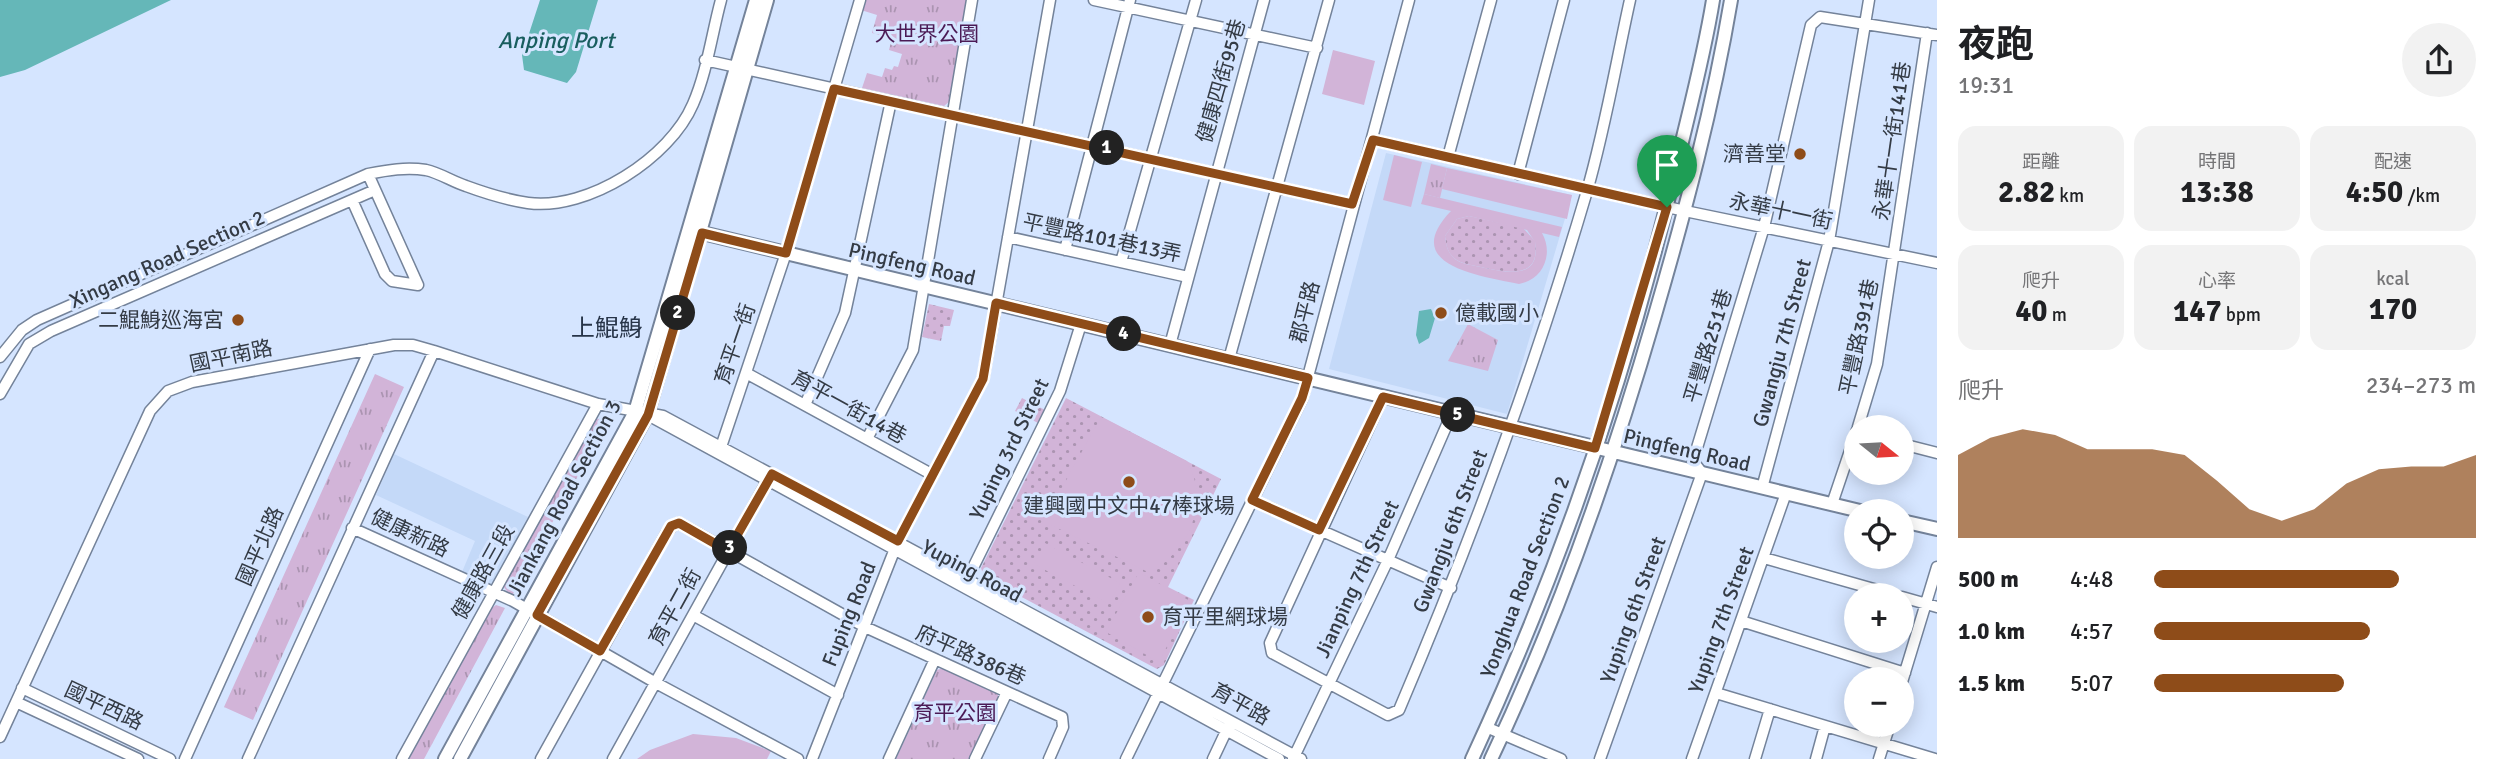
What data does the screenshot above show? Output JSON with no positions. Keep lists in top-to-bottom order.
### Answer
{
  "streets": {
    "street": [
      "健康四街95巷",
      "永華十一街141巷",
      "永華十一街",
      "平豐路101巷13弄",
      "Xingang Road Section 2",
      "Pingfeng Road",
      "郡平路",
      "平豐路391巷",
      "Gwangju 7th Street",
      "育平一街",
      "平豐路251巷",
      "國平南路",
      "育平一街14巷",
      "Yuping 3rd Street",
      "Jiankang Road Section 3",
      "Gwangju 6th Street",
      "健康新路",
      "國平北路",
      "Yuping Road",
      "健康路三段",
      "Yonghua Road Section 2",
      "Jianping 7th Street",
      "育平二街",
      "Yuping 6th Street",
      "Fuping Road",
      "Yuping 7th Street",
      "府平路386巷",
      "育平路",
      "國平西路"
    ]
  },
  "crossings": [
    ["健康四街95巷", "平豐路101巷13弄"],
    ["健康四街95巷", "Pingfeng Road"],
    ["永華十一街141巷", "永華十一街"],
    ["永華十一街141巷", "平豐路391巷"],
    ["永華十一街", "郡平路"],
    ["永華十一街", "平豐路391巷"],
    ["永華十一街", "Gwangju 7th Street"],
    ["永華十一街", "平豐路251巷"],
    ["永華十一街", "Gwangju 6th Street"],
    ["永華十一街", "Yonghua Road Section 2"],
    ["平豐路101巷13弄", "Fuping Road"],
    ["Pingfeng Road", "郡平路"],
    ["Pingfeng Road", "平豐路391巷"],
    ["Pingfeng Road", "Gwangju 7th Street"],
    ["Pingfeng Road", "育平一街"],
    ["Pingfeng Road", "平豐路251巷"],
    ["Pingfeng Road", "Yuping 3rd Street"],
    ["Pingfeng Road", "Jiankang Road Section 3"],
    ["Pingfeng Road", "Gwangju 6th Street"],
    ["Pingfeng Road", "Yonghua Road Section 2"],
    ["Pingfeng Road", "Jianping 7th Street"],
    ["Pingfeng Road", "Yuping 6th Street"],
    ["Pingfeng Road", "Fuping Road"],
    ["Pingfeng Road", "Yuping 7th Street"],
    ["郡平路", "Yuping Road"],
    ["郡平路", "育平路"],
    ["育平一街", "育平一街14巷"],
    ["育平一街", "Yuping Road"],
    ["平豐路251巷", "Yuping 6th Street"],
    ["國平南路", "Jiankang Road Section 3"],
    ["國平南路", "國平北路"],
    ["國平南路", "Yuping Road"],
    ["國平南路", "健康路三段"],
    ["國平南路", "國平西路"],
    ["育平一街14巷", "Fuping Road"],
    ["Yuping 3rd Street", "Yuping Road"],
    ["Jiankang Road Section 3", "健康新路"],
    ["Jiankang Road Section 3", "Yuping Road"],
    ["Gwangju 6th Street", "Jianping 7th Street"],
    ["健康新路", "健康路三段"],
    ["健康新路", "育平二街"],
    ["健康新路", "府平路386巷"],
    ["Yuping Road", "育平二街"],
    ["Yuping Road", "Fuping Road"],
    ["Yuping Road", "育平路"],
    ["Jianping 7th Street", "育平路"],
    ["育平二街", "府平路386巷"],
    ["Fuping Road", "府平路386巷"]
  ],
  "districts": ["上鯤鯓"],
  "water": ["Anping Port"],
  "parks": ["大世界公園", "育平公園"],
  "places": [
    "濟善堂",
    "億載國小",
    "二鯤鯓巡海宮",
    "建興國中文中47棒球場",
    "育平里網球場"
  ],
  "north": "right",
  "page": {
    "heading": ["夜跑", "19:31"],
    "stats": [
      ["距離", "2.82 km"],
      ["時間", "13:38"],
      ["配速", "4:50 /km"],
      ["爬升", "40 m"],
      ["心率", "147 bpm"],
      ["kcal", "170"]
    ],
    "pins": [
      "1",
      "2",
      "4",
      "5",
      "3"
    ],
    "chart": ["爬升", "234–273 m"],
    "map_buttons": ["+", "−"],
    "list": [
      {
        "name": "500 m",
        "note": "4:48"
      },
      {
        "name": "1.0 km",
        "note": "4:57"
      },
      {
        "name": "1.5 km",
        "note": "5:07"
      }
    ]
  }
}
